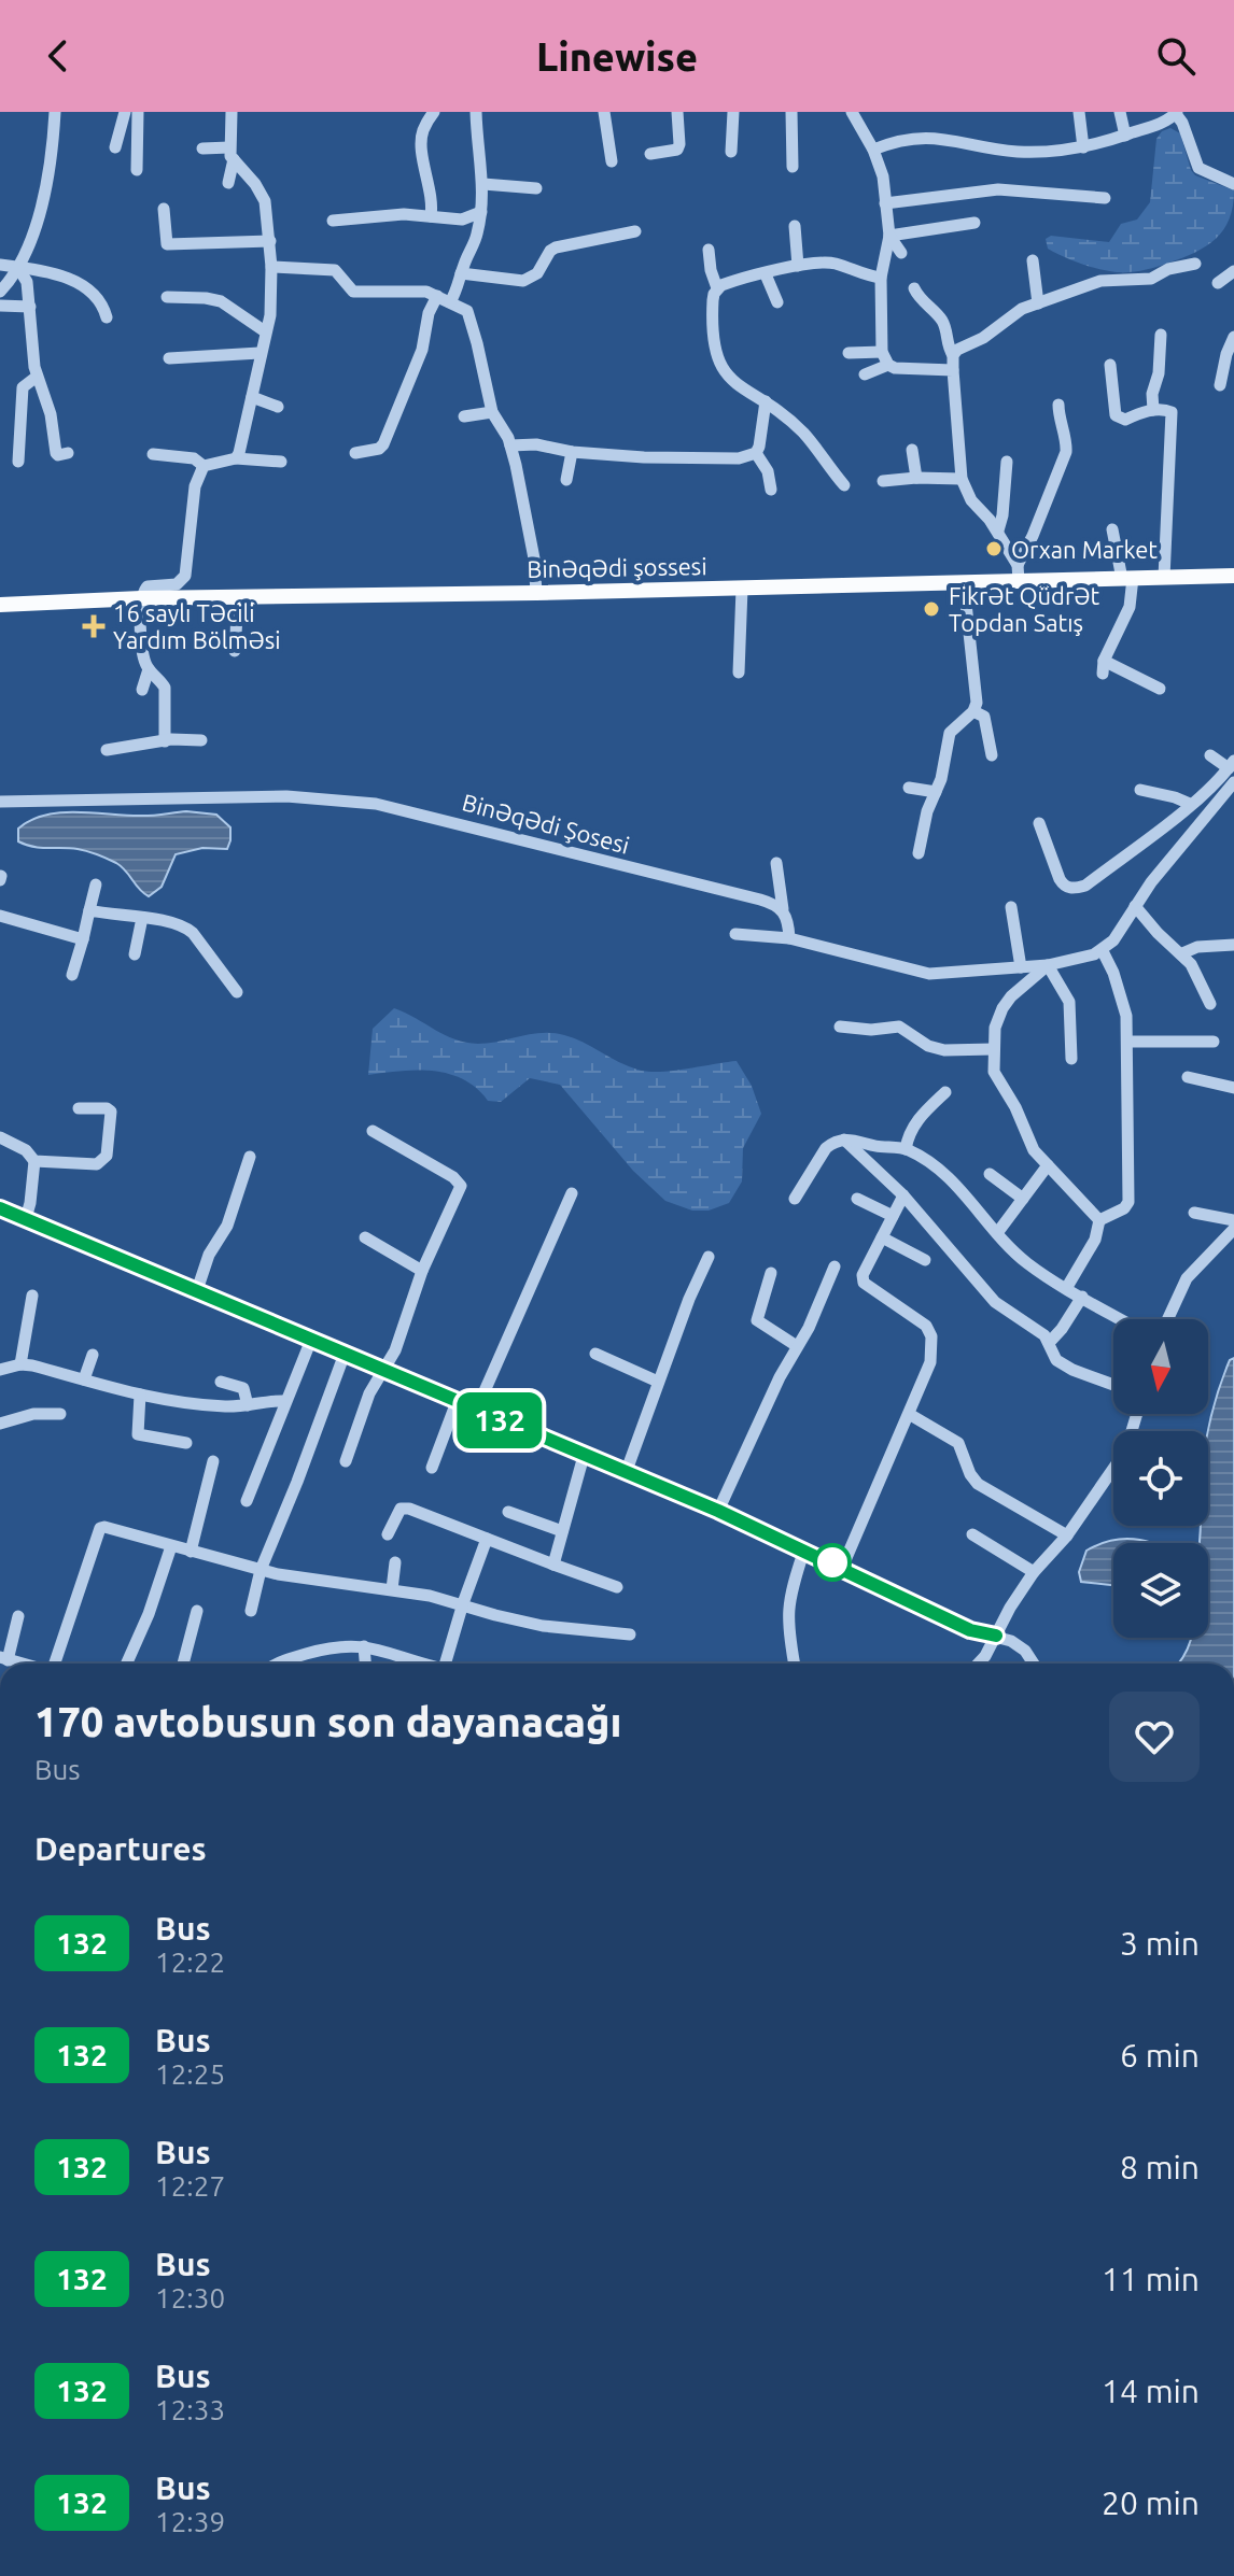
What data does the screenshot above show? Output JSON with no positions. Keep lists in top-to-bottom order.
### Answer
{
  "streets": {
    "main road": ["Binəqədi şossesi"],
    "street": ["Binəqədi Şosesi"]
  },
  "places": {
    "other": ["Orxan Market", "Fikrət Qüdrət Topdan Satış"],
    "health": ["16 saylı Təcili Yardım Bölməsi"]
  },
  "lines": ["bus line 132"],
  "north": "bottom",
  "page": {
    "header": "Linewise",
    "on_map": "132",
    "heading": [
      ["170 avtobusun son dayanacağı", "Bus"],
      "Departures"
    ],
    "list": [
      {
        "mark": "132",
        "name": "Bus",
        "note": "12:22",
        "value": "3 min"
      },
      {
        "mark": "132",
        "name": "Bus",
        "note": "12:25",
        "value": "6 min"
      },
      {
        "mark": "132",
        "name": "Bus",
        "note": "12:27",
        "value": "8 min"
      },
      {
        "mark": "132",
        "name": "Bus",
        "note": "12:30",
        "value": "11 min"
      },
      {
        "mark": "132",
        "name": "Bus",
        "note": "12:33",
        "value": "14 min"
      },
      {
        "mark": "132",
        "name": "Bus",
        "note": "12:39",
        "value": "20 min"
      }
    ]
  }
}
